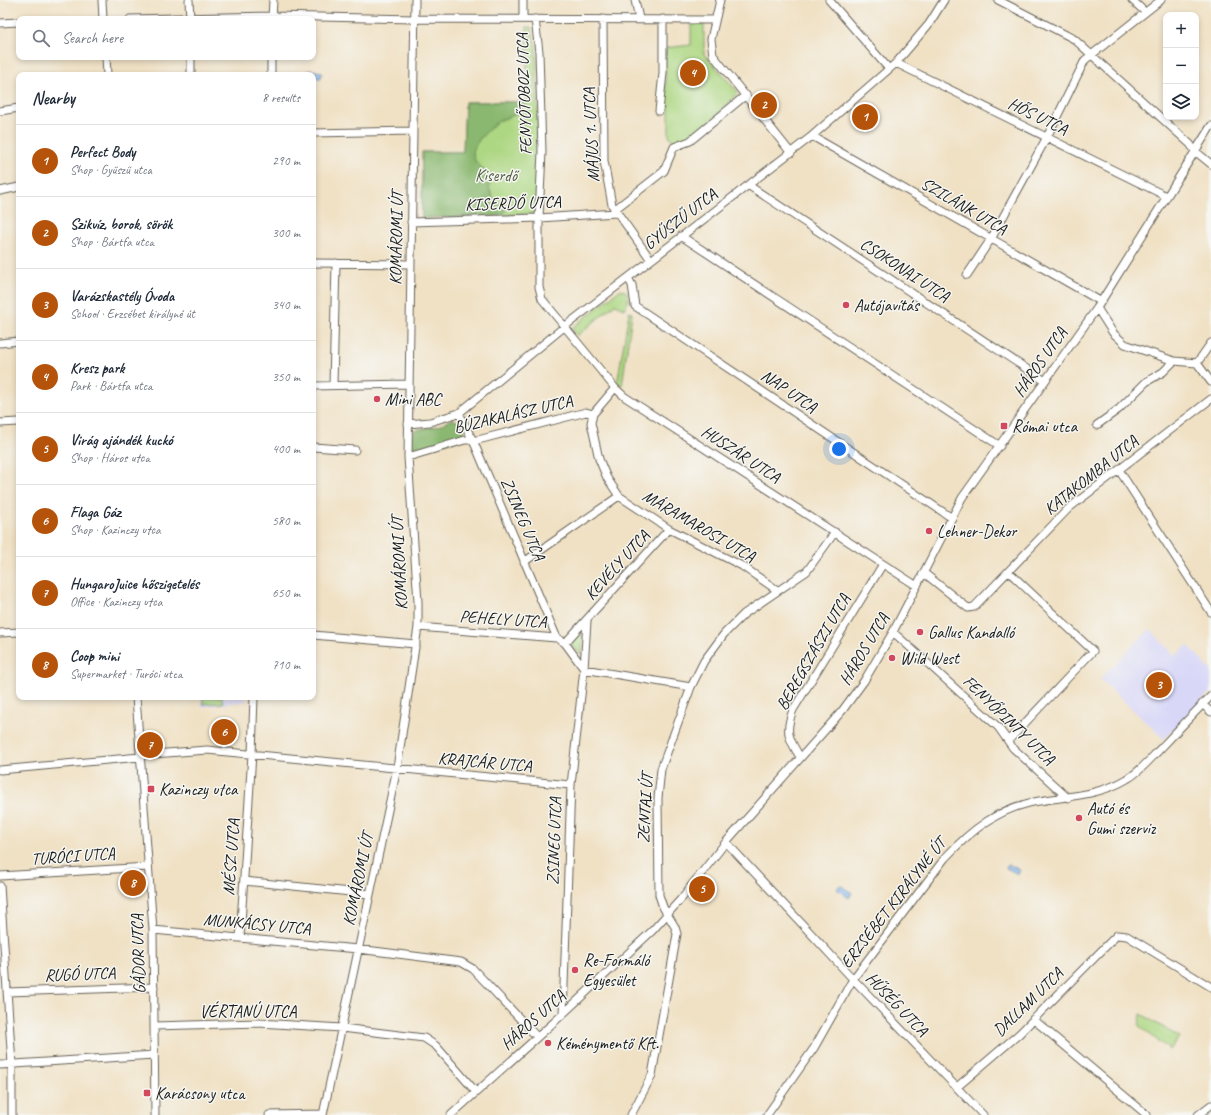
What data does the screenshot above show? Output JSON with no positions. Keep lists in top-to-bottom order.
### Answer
{
  "streets": {
    "street": [
      "FENYŐTOBOZ UTCA",
      "HŐS UTCA",
      "MÁJUS 1. UTCA",
      "KISERDŐ UTCA",
      "SZILÁNK UTCA",
      "GYŰSZŰ UTCA",
      "KOMÁROMI ÚT",
      "CSOKONAI UTCA",
      "HÁROS UTCA",
      "NAP UTCA",
      "BÚZAKALÁSZ UTCA",
      "HUSZÁR UTCA",
      "KATAKOMBA UTCA",
      "ZSINEG UTCA",
      "MÁRAMAROSI UTCA",
      "KEVÉLY UTCA",
      "PEHELY UTCA",
      "BEREGSZÁSZI UTCA",
      "FENYŐPINTY UTCA",
      "KRAJCÁR UTCA",
      "ZENTAI ÚT",
      "TURÓCI UTCA",
      "MÉSZ UTCA",
      "ERZSÉBET KIRÁLYNÉ ÚT",
      "MUNKÁCSY UTCA",
      "GÁDOR UTCA",
      "RUGÓ UTCA",
      "DALLAM UTCA",
      "HŰSÉG UTCA",
      "VÉRTANÚ UTCA"
    ]
  },
  "crossings": [
    ["FENYŐTOBOZ UTCA", "KISERDŐ UTCA"],
    ["FENYŐTOBOZ UTCA", "GYŰSZŰ UTCA"],
    ["FENYŐTOBOZ UTCA", "HUSZÁR UTCA"],
    ["HŐS UTCA", "GYŰSZŰ UTCA"],
    ["HŐS UTCA", "HÁROS UTCA"],
    ["MÁJUS 1. UTCA", "KISERDŐ UTCA"],
    ["MÁJUS 1. UTCA", "GYŰSZŰ UTCA"],
    ["KISERDŐ UTCA", "KOMÁROMI ÚT"],
    ["SZILÁNK UTCA", "GYŰSZŰ UTCA"],
    ["SZILÁNK UTCA", "HÁROS UTCA"],
    ["GYŰSZŰ UTCA", "KOMÁROMI ÚT"],
    ["GYŰSZŰ UTCA", "CSOKONAI UTCA"],
    ["GYŰSZŰ UTCA", "NAP UTCA"],
    ["GYŰSZŰ UTCA", "HUSZÁR UTCA"],
    ["GYŰSZŰ UTCA", "ZSINEG UTCA"],
    ["KOMÁROMI ÚT", "BÚZAKALÁSZ UTCA"],
    ["KOMÁROMI ÚT", "PEHELY UTCA"],
    ["KOMÁROMI ÚT", "KRAJCÁR UTCA"],
    ["KOMÁROMI ÚT", "MUNKÁCSY UTCA"],
    ["KOMÁROMI ÚT", "VÉRTANÚ UTCA"],
    ["CSOKONAI UTCA", "HÁROS UTCA"],
    ["HÁROS UTCA", "NAP UTCA"],
    ["HÁROS UTCA", "HUSZÁR UTCA"],
    ["HÁROS UTCA", "KATAKOMBA UTCA"],
    ["HÁROS UTCA", "ZSINEG UTCA"],
    ["HÁROS UTCA", "BEREGSZÁSZI UTCA"],
    ["HÁROS UTCA", "FENYŐPINTY UTCA"],
    ["HÁROS UTCA", "ZENTAI ÚT"],
    ["HÁROS UTCA", "MUNKÁCSY UTCA"],
    ["HÁROS UTCA", "HŰSÉG UTCA"],
    ["HÁROS UTCA", "VÉRTANÚ UTCA"],
    ["BÚZAKALÁSZ UTCA", "HUSZÁR UTCA"],
    ["BÚZAKALÁSZ UTCA", "ZSINEG UTCA"],
    ["BÚZAKALÁSZ UTCA", "MÁRAMAROSI UTCA"],
    ["HUSZÁR UTCA", "BEREGSZÁSZI UTCA"],
    ["HUSZÁR UTCA", "ZENTAI ÚT"],
    ["ZSINEG UTCA", "KEVÉLY UTCA"],
    ["ZSINEG UTCA", "PEHELY UTCA"],
    ["ZSINEG UTCA", "KRAJCÁR UTCA"],
    ["MÁRAMAROSI UTCA", "KEVÉLY UTCA"],
    ["MÁRAMAROSI UTCA", "ZENTAI ÚT"],
    ["KEVÉLY UTCA", "PEHELY UTCA"],
    ["FENYŐPINTY UTCA", "ERZSÉBET KIRÁLYNÉ ÚT"],
    ["TURÓCI UTCA", "GÁDOR UTCA"],
    ["MÉSZ UTCA", "MUNKÁCSY UTCA"],
    ["ERZSÉBET KIRÁLYNÉ ÚT", "HŰSÉG UTCA"],
    ["MUNKÁCSY UTCA", "GÁDOR UTCA"],
    ["GÁDOR UTCA", "RUGÓ UTCA"],
    ["GÁDOR UTCA", "VÉRTANÚ UTCA"],
    ["DALLAM UTCA", "HŰSÉG UTCA"]
  ],
  "parks": ["Kiserdő"],
  "places": {
    "other": [
      "Autójavítás",
      "Mini ABC",
      "Lehner-Dekor",
      "Gallus Kandalló",
      "Wild West",
      "Autó és Gumi szerviz",
      "Re-Formáló Egyesület",
      "Kéménymentő Kft."
    ],
    "transit": ["Római utca", "Kazinczy utca", "Karácsony utca"]
  },
  "page": {
    "map_buttons": ["+", "−"],
    "search": "Search here",
    "pins": [
      "4",
      "2",
      "1",
      "3",
      "6",
      "7",
      "8",
      "5"
    ],
    "heading": ["Nearby", "8 results"],
    "list": [
      {
        "mark": "1",
        "name": "Perfect Body",
        "note": "Shop · Gyűszű utca",
        "value": "290 m"
      },
      {
        "mark": "2",
        "name": "Szikvíz, borok, sörök",
        "note": "Shop · Bártfa utca",
        "value": "300 m"
      },
      {
        "mark": "3",
        "name": "Varázskastély Óvoda",
        "note": "School · Erzsébet királyné út",
        "value": "340 m"
      },
      {
        "mark": "4",
        "name": "Kresz park",
        "note": "Park · Bártfa utca",
        "value": "350 m"
      },
      {
        "mark": "5",
        "name": "Virág ajándék kuckó",
        "note": "Shop · Háros utca",
        "value": "400 m"
      },
      {
        "mark": "6",
        "name": "Flaga Gáz",
        "note": "Shop · Kazinczy utca",
        "value": "580 m"
      },
      {
        "mark": "7",
        "name": "HungaroJuice hőszigetelés",
        "note": "Office · Kazinczy utca",
        "value": "650 m"
      },
      {
        "mark": "8",
        "name": "Coop mini",
        "note": "Supermarket · Turóci utca",
        "value": "710 m"
      }
    ]
  }
}
